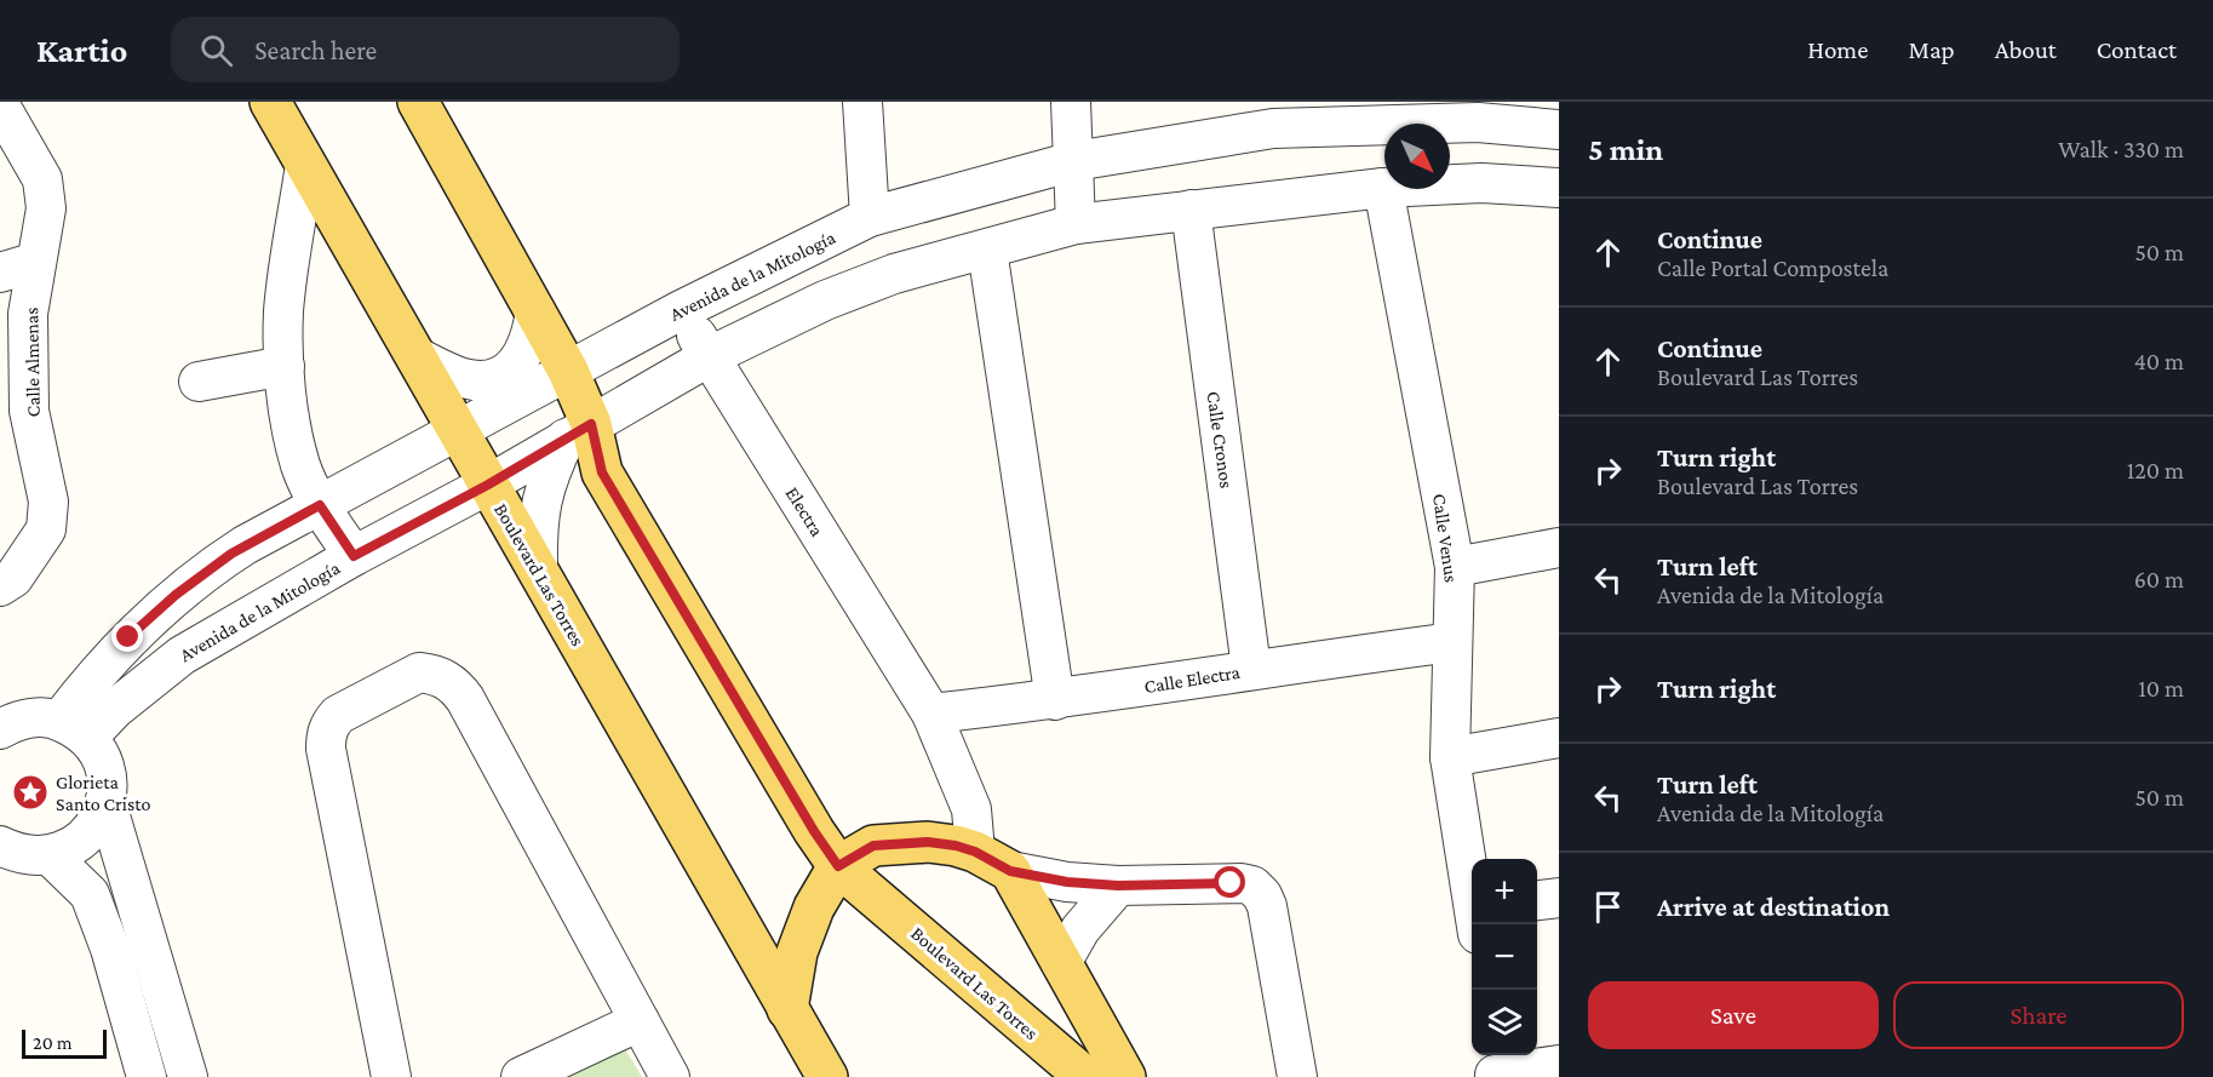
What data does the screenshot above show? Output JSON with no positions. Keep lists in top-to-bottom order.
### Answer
{
  "streets": {
    "main road": ["Boulevard Las Torres"],
    "street": [
      "Avenida de la Mitología",
      "Calle Almenas",
      "Calle Cronos",
      "Electra",
      "Calle Venus",
      "Calle Electra"
    ]
  },
  "crossings": [
    ["Avenida de la Mitología", "Calle Cronos"],
    ["Avenida de la Mitología", "Electra"],
    ["Avenida de la Mitología", "Calle Venus"],
    ["Avenida de la Mitología", "Boulevard Las Torres"],
    ["Calle Cronos", "Calle Electra"],
    ["Electra", "Calle Electra"],
    ["Calle Venus", "Calle Electra"]
  ],
  "places": {
    "place": ["Glorieta Santo Cristo"]
  },
  "scale_bar": "20 m",
  "north": "bottom right",
  "page": {
    "header": "Kartio",
    "search": "Search here",
    "nav": [
      "Home",
      "Map",
      "About",
      "Contact"
    ],
    "heading": ["5 min", "Walk · 330 m"],
    "list": [
      ["Continue", "Calle Portal Compostela", "50 m"],
      ["Continue", "Boulevard Las Torres", "40 m"],
      ["Turn right", "Boulevard Las Torres", "120 m"],
      ["Turn left", "Avenida de la Mitología", "60 m"],
      ["Turn right", "10 m"],
      ["Turn left", "Avenida de la Mitología", "50 m"],
      "Arrive at destination"
    ],
    "map_buttons": ["+", "−"],
    "buttons": ["Save", "Share"],
    "scale": "20 m"
  }
}
